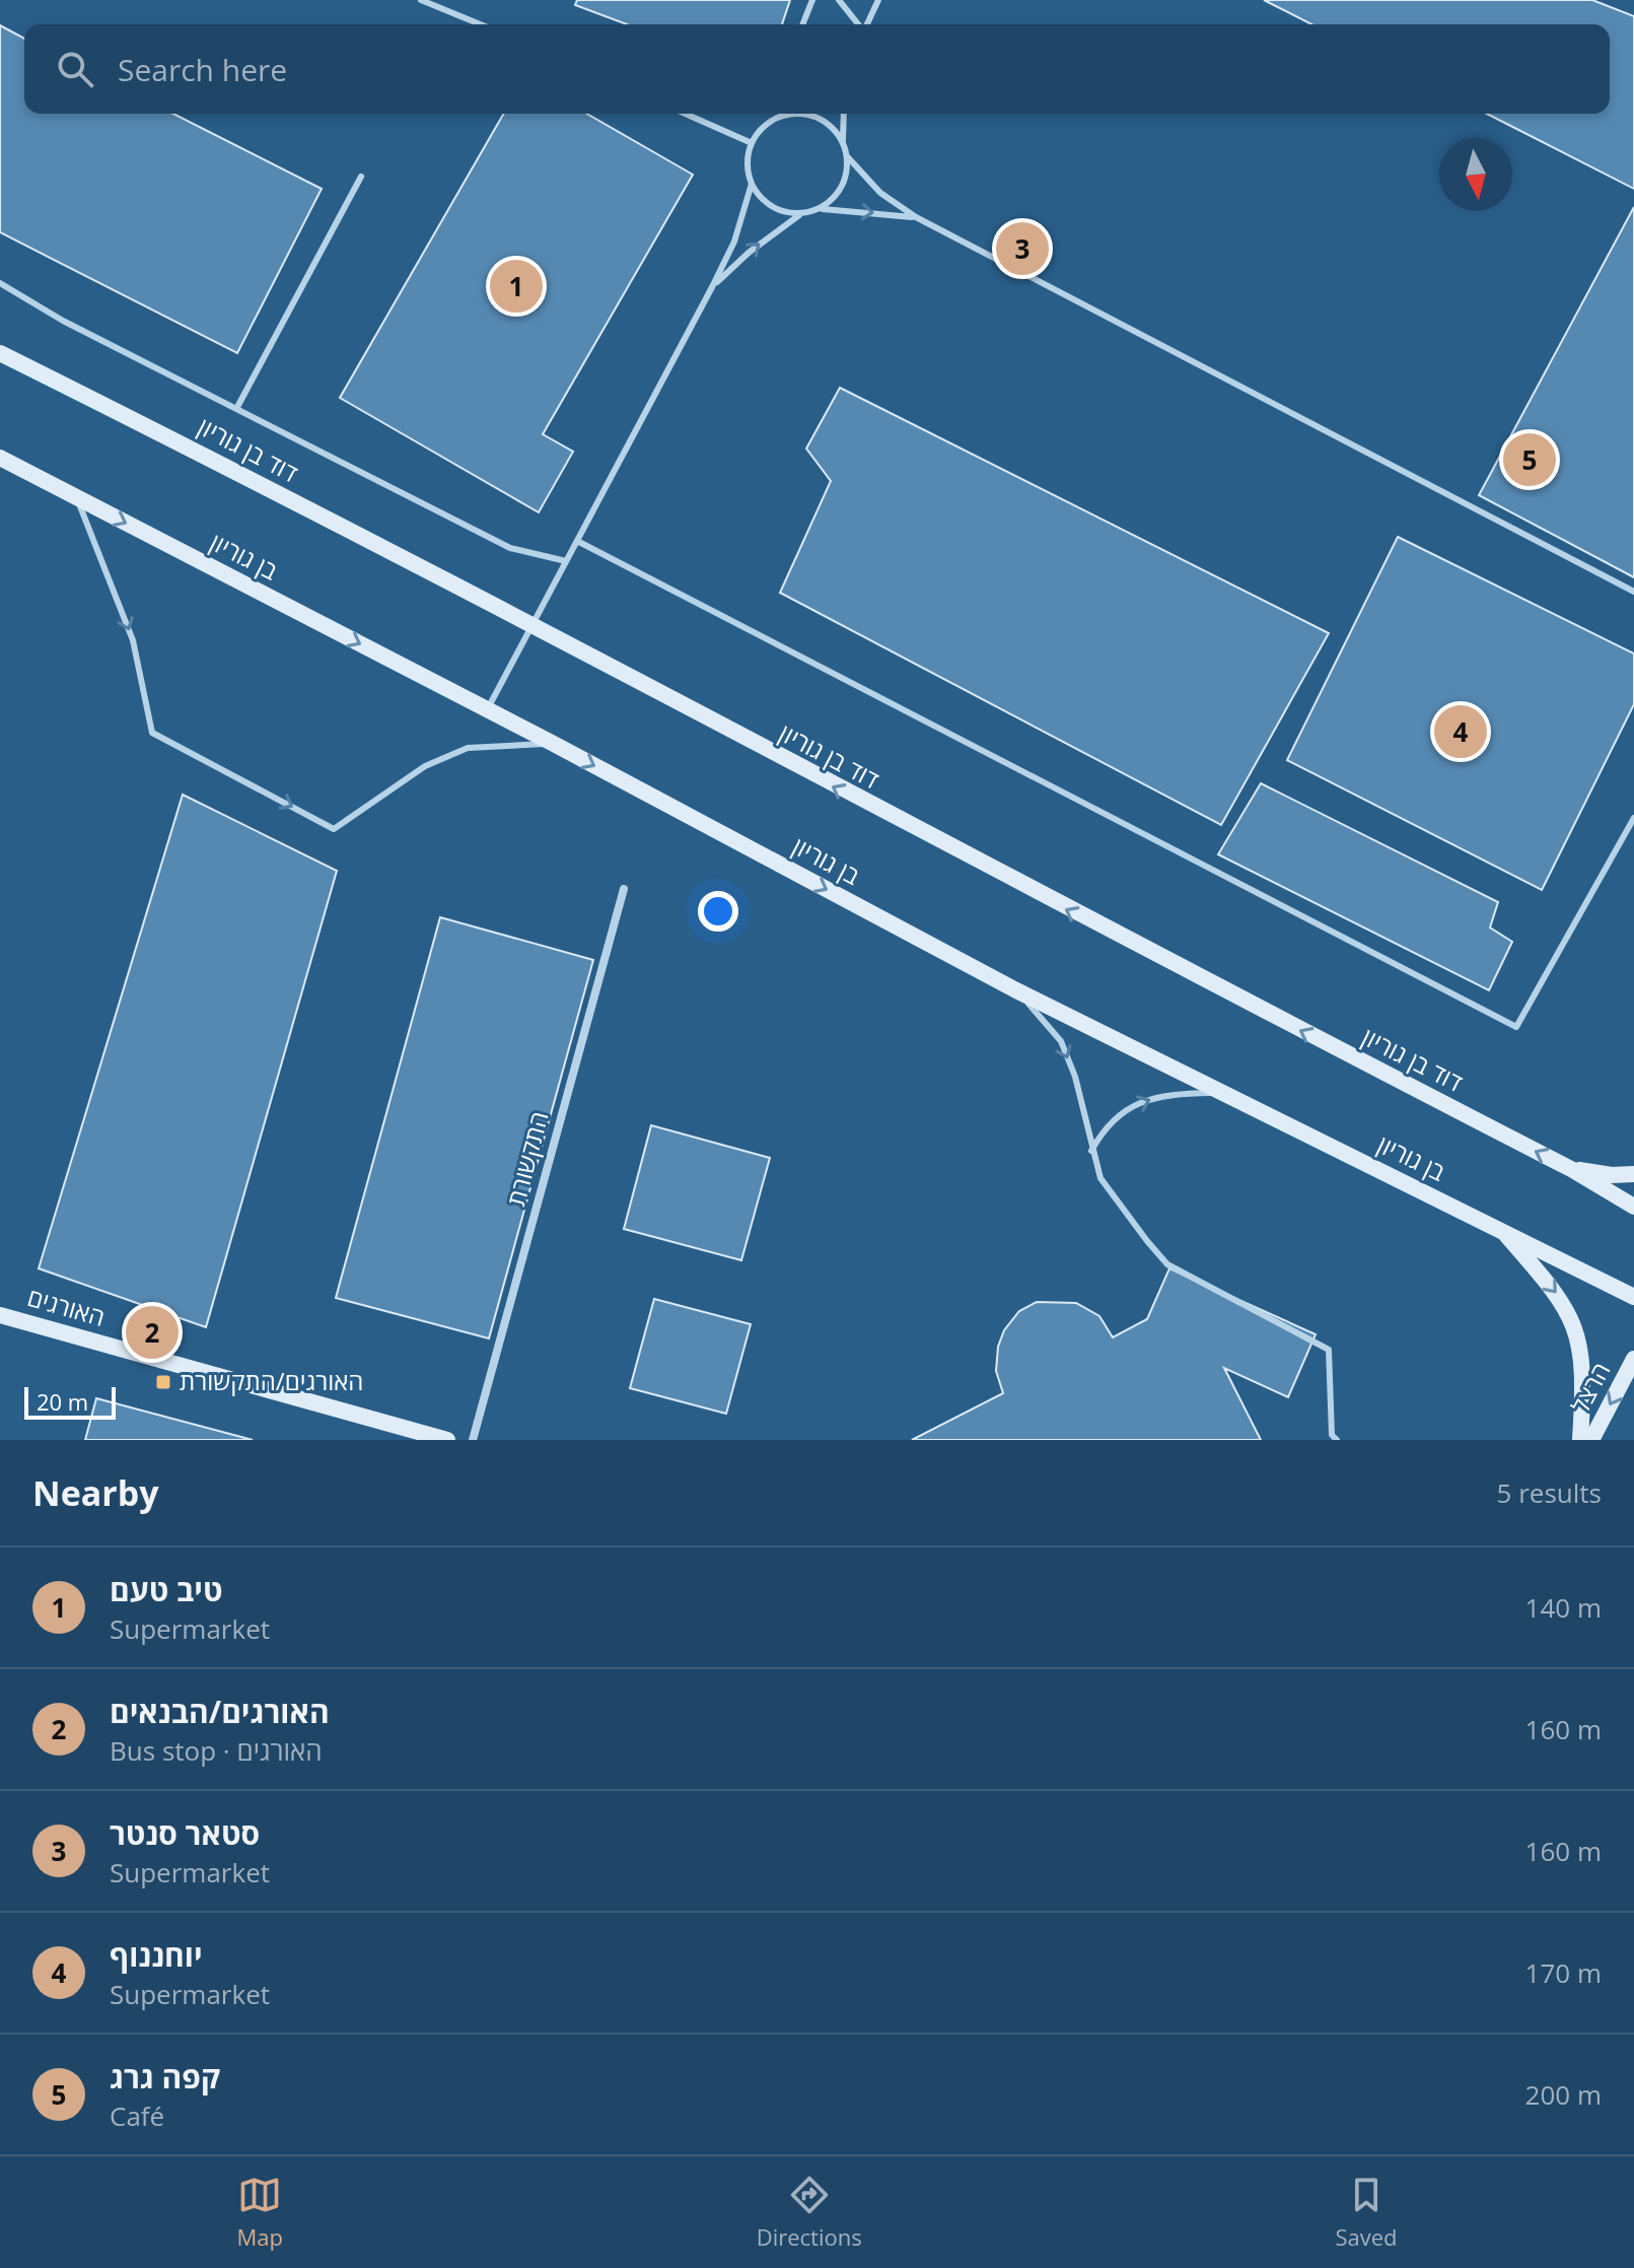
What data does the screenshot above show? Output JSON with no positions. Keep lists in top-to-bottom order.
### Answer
{
  "streets": {
    "main road": [
      "דוד בן גוריון",
      "בן גוריון",
      "האורגים",
      "הרצל"
    ],
    "street": ["התקשורת"]
  },
  "one_way": ["דוד בן גוריון", "בן גוריון", "הרצל"],
  "places": {
    "transit": ["האורגים/התקשורת"]
  },
  "scale_bar": "20 m",
  "north": "bottom",
  "page": {
    "search": "Search here",
    "pins": [
      "3",
      "1",
      "5",
      "4",
      "2"
    ],
    "scale": "20 m",
    "heading": ["Nearby", "5 results"],
    "list": [
      {
        "mark": "1",
        "name": "טיב טעם",
        "note": "Supermarket",
        "value": "140 m"
      },
      {
        "mark": "2",
        "name": "האורגים/הבנאים",
        "note": "Bus stop · האורגים",
        "value": "160 m"
      },
      {
        "mark": "3",
        "name": "סטאר סנטר",
        "note": "Supermarket",
        "value": "160 m"
      },
      {
        "mark": "4",
        "name": "יוחננוף",
        "note": "Supermarket",
        "value": "170 m"
      },
      {
        "mark": "5",
        "name": "קפה גרג",
        "note": "Café",
        "value": "200 m"
      }
    ],
    "nav": ["Map", "Directions", "Saved"]
  }
}
